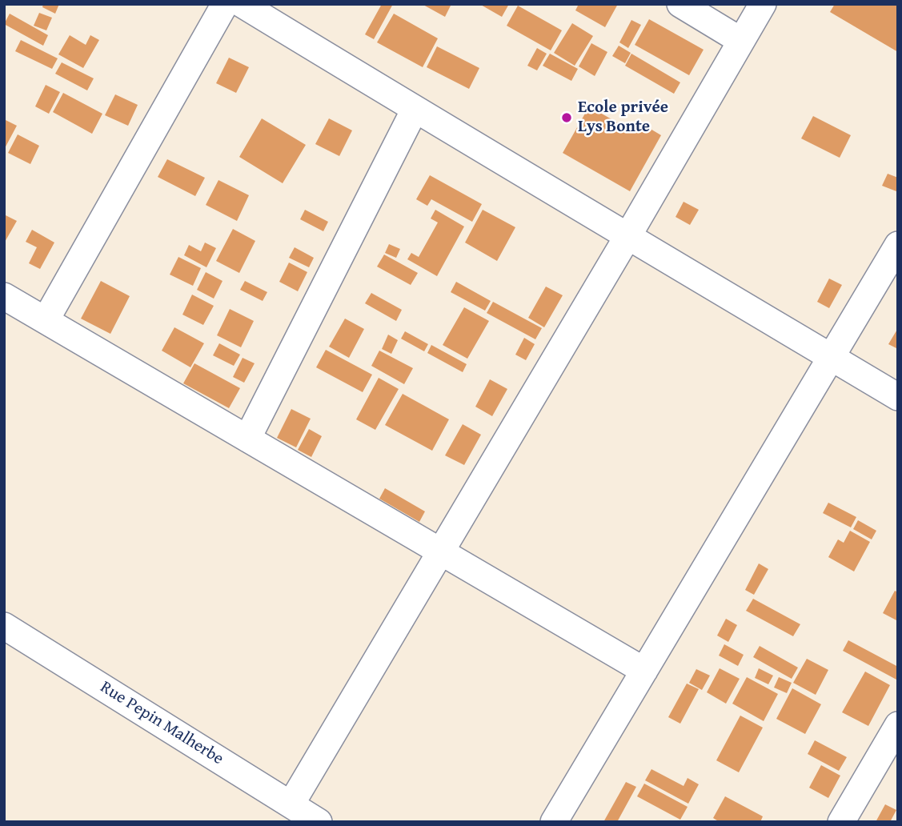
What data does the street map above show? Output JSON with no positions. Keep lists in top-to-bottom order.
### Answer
{
  "streets": {
    "street": ["Rue Pepin Malherbe"]
  },
  "places": ["Ecole privée Lys Bonte"]
}
